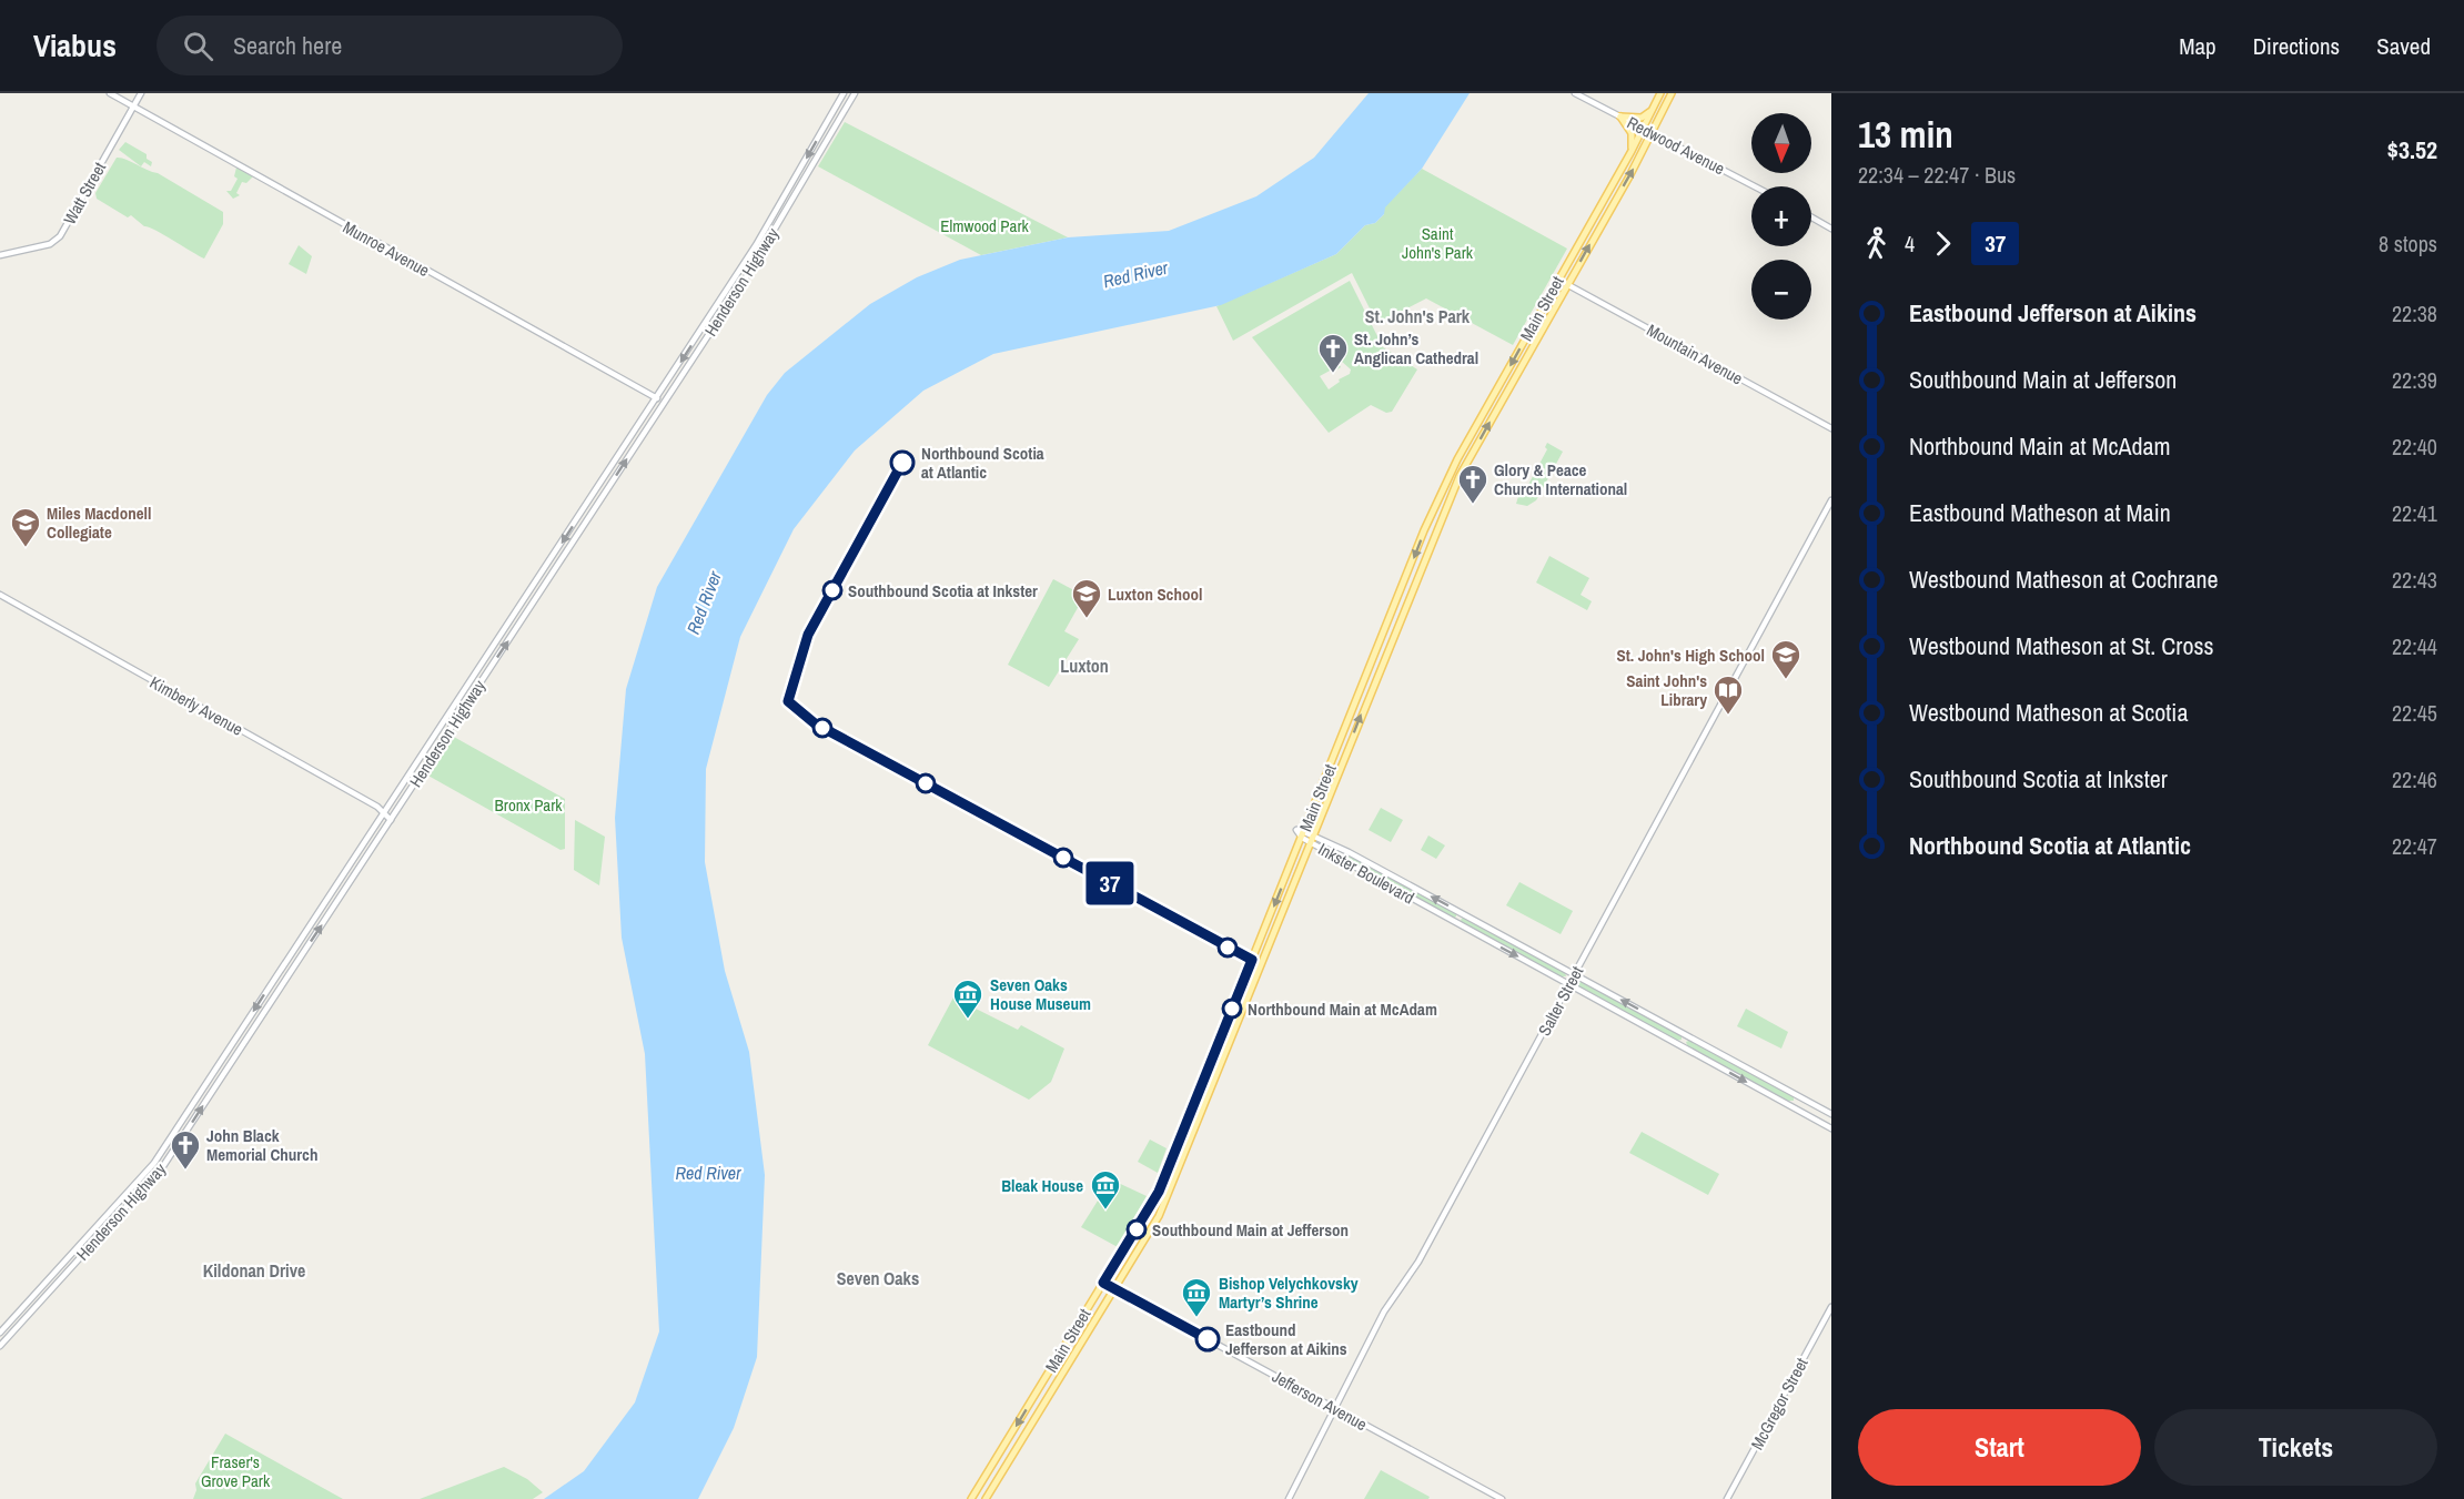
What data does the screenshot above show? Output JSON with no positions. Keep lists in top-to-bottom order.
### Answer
{
  "streets": {
    "main road": [
      "Redwood Avenue",
      "Watt Street",
      "Munroe Avenue",
      "Henderson Highway",
      "Main Street",
      "Mountain Avenue",
      "Kimberly Avenue",
      "Inkster Boulevard",
      "Salter Street",
      "Jefferson Avenue",
      "McGregor Street"
    ]
  },
  "crossings": [
    ["Redwood Avenue", "Main Street"],
    ["Watt Street", "Munroe Avenue"],
    ["Munroe Avenue", "Henderson Highway"],
    ["Henderson Highway", "Kimberly Avenue"],
    ["Main Street", "Mountain Avenue"],
    ["Main Street", "Inkster Boulevard"],
    ["Main Street", "Jefferson Avenue"],
    ["Inkster Boulevard", "Salter Street"],
    ["Salter Street", "Jefferson Avenue"]
  ],
  "districts": [
    "St. John's Park",
    "Luxton",
    "Kildonan Drive",
    "Seven Oaks"
  ],
  "water": ["Red River"],
  "parks": [
    "Elmwood Park",
    "Saint John's Park",
    "Bronx Park",
    "Fraser's Grove Park"
  ],
  "places": {
    "church": ["St. John’s Anglican Cathedral", "Glory & Peace Church International", "John Black Memorial Church"],
    "other": [
      "Northbound Scotia at Atlantic",
      "Southbound Scotia at Inkster",
      "Northbound Main at McAdam",
      "Southbound Main at Jefferson",
      "Eastbound Jefferson at Aikins"
    ],
    "school or university": ["Miles Macdonell Collegiate", "Luxton School", "St. John's High School"],
    "library": ["Saint John's Library"],
    "museum": ["Seven Oaks House Museum", "Bleak House", "Bishop Velychkovsky Martyr’s Shrine"]
  },
  "lines": ["bus line 37"],
  "north": "bottom",
  "page": {
    "header": "Viabus",
    "search": "Search here",
    "nav": ["Map", "Directions", "Saved"],
    "on_map": "37",
    "heading": ["13 min", "22:34 – 22:47 · Bus", "$3.52"],
    "map_buttons": ["+", "−"],
    "legs": ["4", "37", "8 stops"],
    "list": [
      {
        "name": "Eastbound Jefferson at Aikins",
        "value": "22:38"
      },
      {
        "name": "Southbound Main at Jefferson",
        "value": "22:39"
      },
      {
        "name": "Northbound Main at McAdam",
        "value": "22:40"
      },
      {
        "name": "Eastbound Matheson at Main",
        "value": "22:41"
      },
      {
        "name": "Westbound Matheson at Cochrane",
        "value": "22:43"
      },
      {
        "name": "Westbound Matheson at St. Cross",
        "value": "22:44"
      },
      {
        "name": "Westbound Matheson at Scotia",
        "value": "22:45"
      },
      {
        "name": "Southbound Scotia at Inkster",
        "value": "22:46"
      },
      {
        "name": "Northbound Scotia at Atlantic",
        "value": "22:47"
      }
    ],
    "buttons": ["Start", "Tickets"]
  }
}
